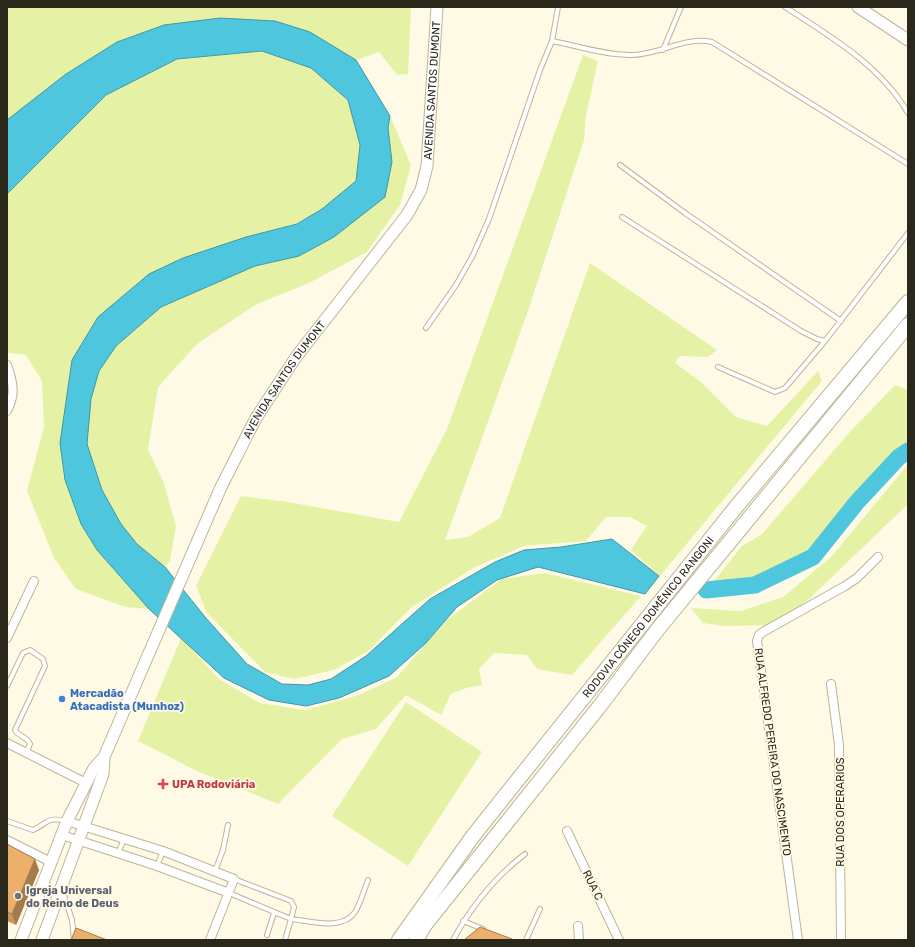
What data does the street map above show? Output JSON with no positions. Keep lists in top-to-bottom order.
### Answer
{
  "streets": {
    "highway": ["RODOVIA CÔNEGO DOMÊNICO RANGONI"],
    "main road": ["AVENIDA SANTOS DUMONT"],
    "street": ["RUA ALFREDO PEREIRA DO NASCIMENTO", "RUA DOS OPERARIOS", "RUA C"]
  },
  "places": {
    "other": ["Mercadão Atacadista (Munhoz)", "Igreja Universal do Reino de Deus"],
    "health": ["UPA Rodoviária"]
  }
}
